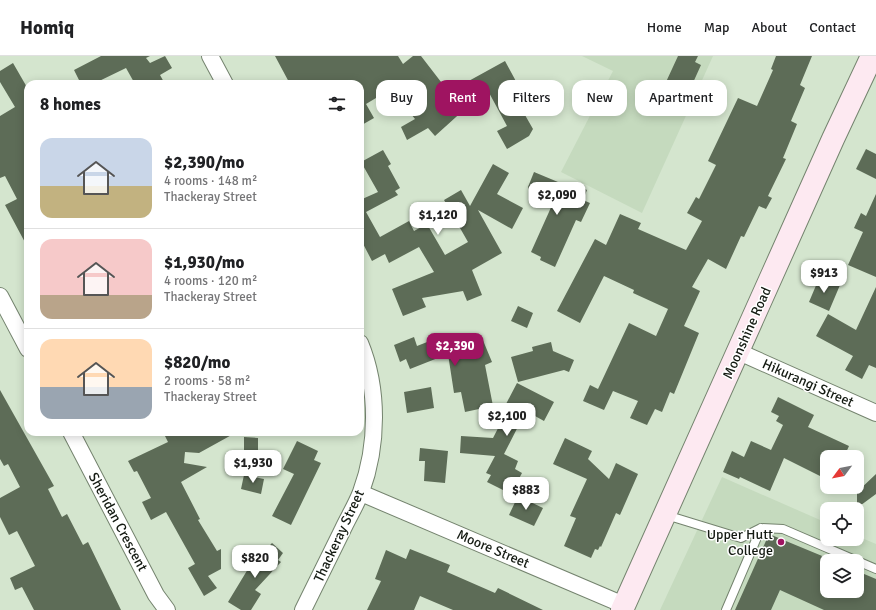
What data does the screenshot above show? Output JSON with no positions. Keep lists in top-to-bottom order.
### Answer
{
  "streets": {
    "street": [
      "Moonshine Road",
      "Hikurangi Street",
      "Sheridan Crescent",
      "Thackeray Street",
      "Moore Street"
    ]
  },
  "crossings": [
    ["Moonshine Road", "Hikurangi Street"],
    ["Moonshine Road", "Moore Street"],
    ["Thackeray Street", "Moore Street"]
  ],
  "places": ["Upper Hutt College"],
  "north": "bottom left",
  "page": {
    "header": "Homiq",
    "nav": [
      "Home",
      "Map",
      "About",
      "Contact"
    ],
    "chip": [
      "Buy",
      "Rent",
      "Filters",
      "New",
      "Apartment"
    ],
    "heading": "8 homes",
    "list": [
      {
        "name": "$2,390/mo",
        "note": "4 rooms · 148 m² · Thackeray Street"
      },
      {
        "name": "$1,930/mo",
        "note": "4 rooms · 120 m² · Thackeray Street"
      },
      {
        "name": "$820/mo",
        "note": "2 rooms · 58 m² · Thackeray Street"
      }
    ],
    "price": [
      "$2,090",
      "$1,120",
      "$913",
      "$2,390",
      "$2,100",
      "$1,930",
      "$883",
      "$820"
    ]
  }
}
